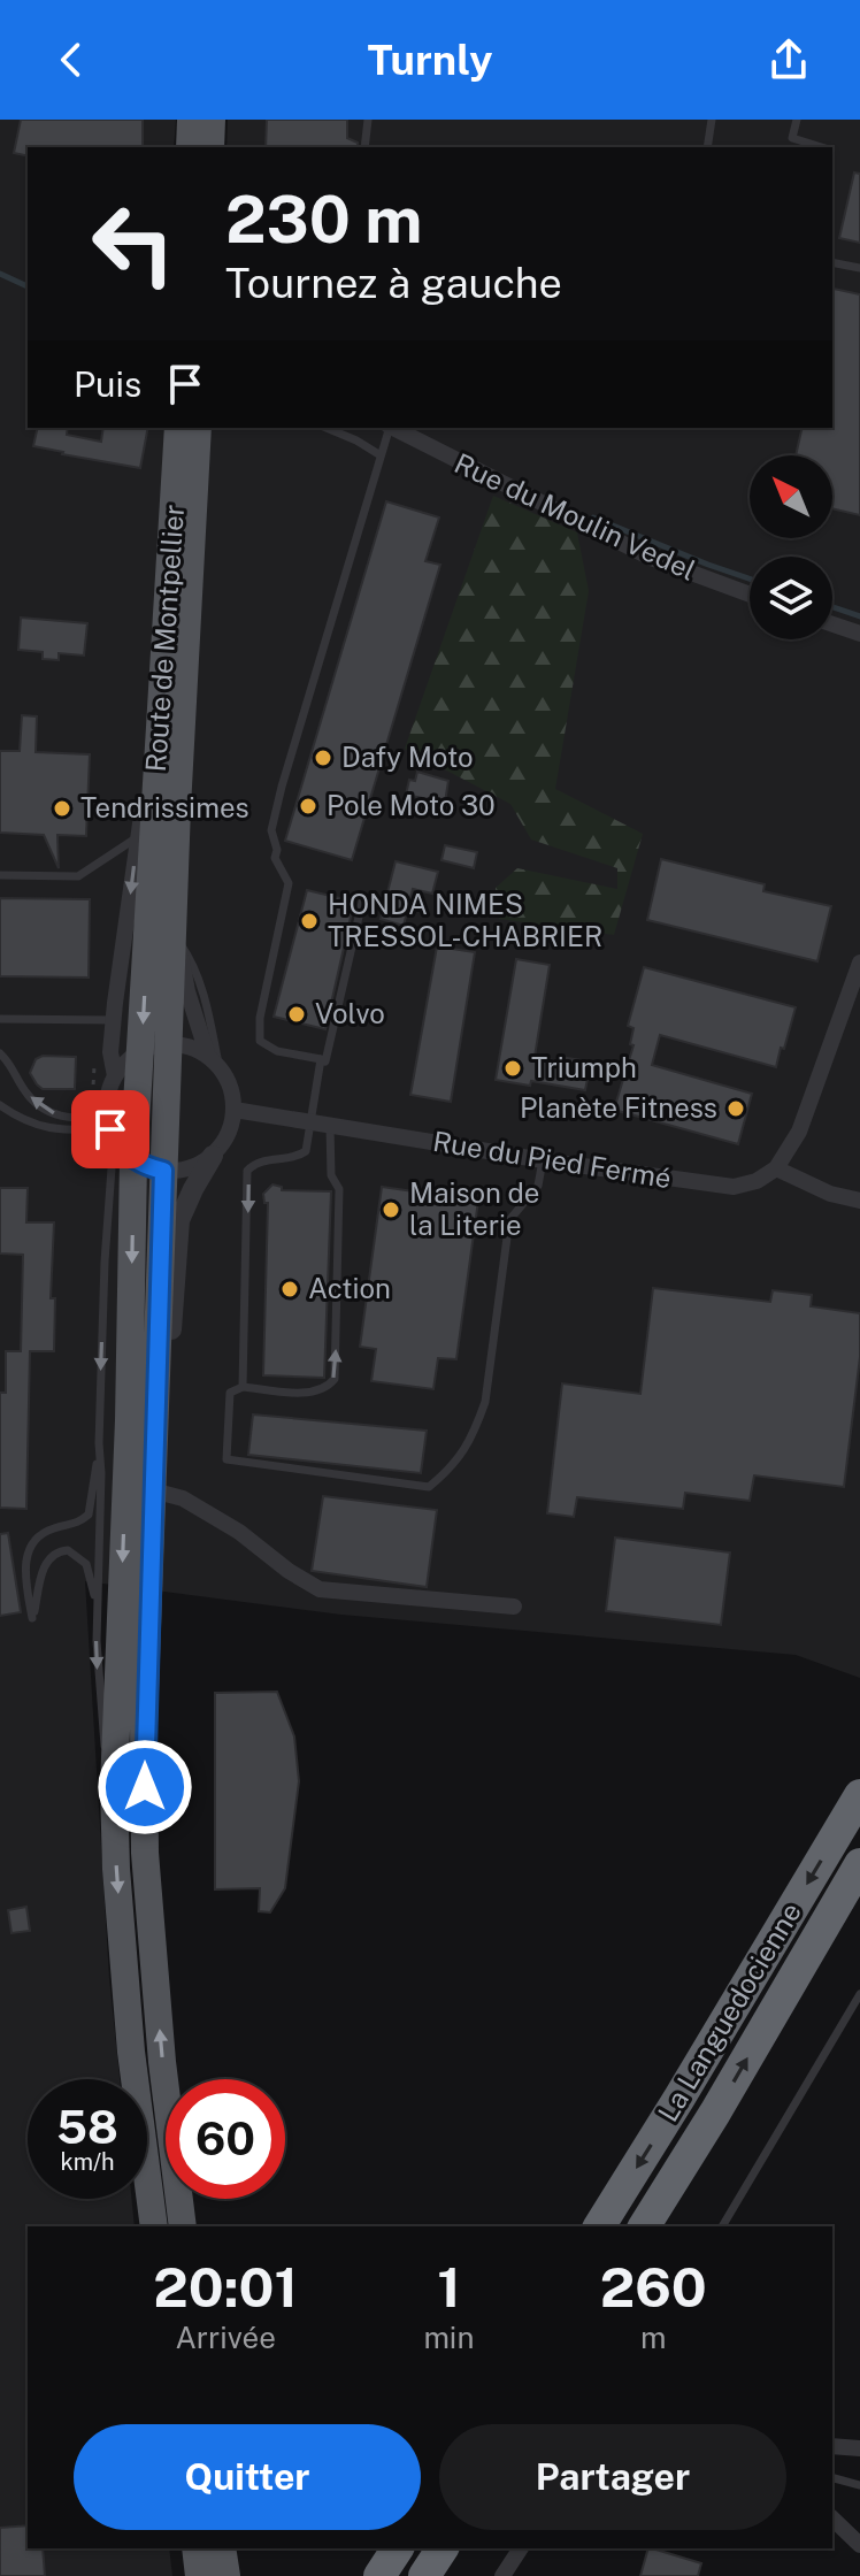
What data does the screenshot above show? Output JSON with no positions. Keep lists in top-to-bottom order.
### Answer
{
  "streets": {
    "highway": ["La Languedocienne"],
    "main road": ["Route de Montpellier"],
    "street": ["Rue du Moulin Vedel", "Rue du Pied Fermé"]
  },
  "places": [
    "Dafy Moto",
    "Pole Moto 30",
    "Tendrissimes",
    "HONDA NIMES TRESSOL-CHABRIER",
    "Volvo",
    "Triumph",
    "Planète Fitness",
    "Maison de la Literie",
    "Action"
  ],
  "north": "top left",
  "page": {
    "header": "Turnly",
    "turn": ["230 m", "Tournez à gauche"],
    "then": "Puis",
    "speed": "58 km/h",
    "limit": "60",
    "eta": [
      "20:01",
      "Arrivée",
      "1",
      "min",
      "260",
      "m"
    ],
    "buttons": ["Quitter", "Partager"]
  }
}
